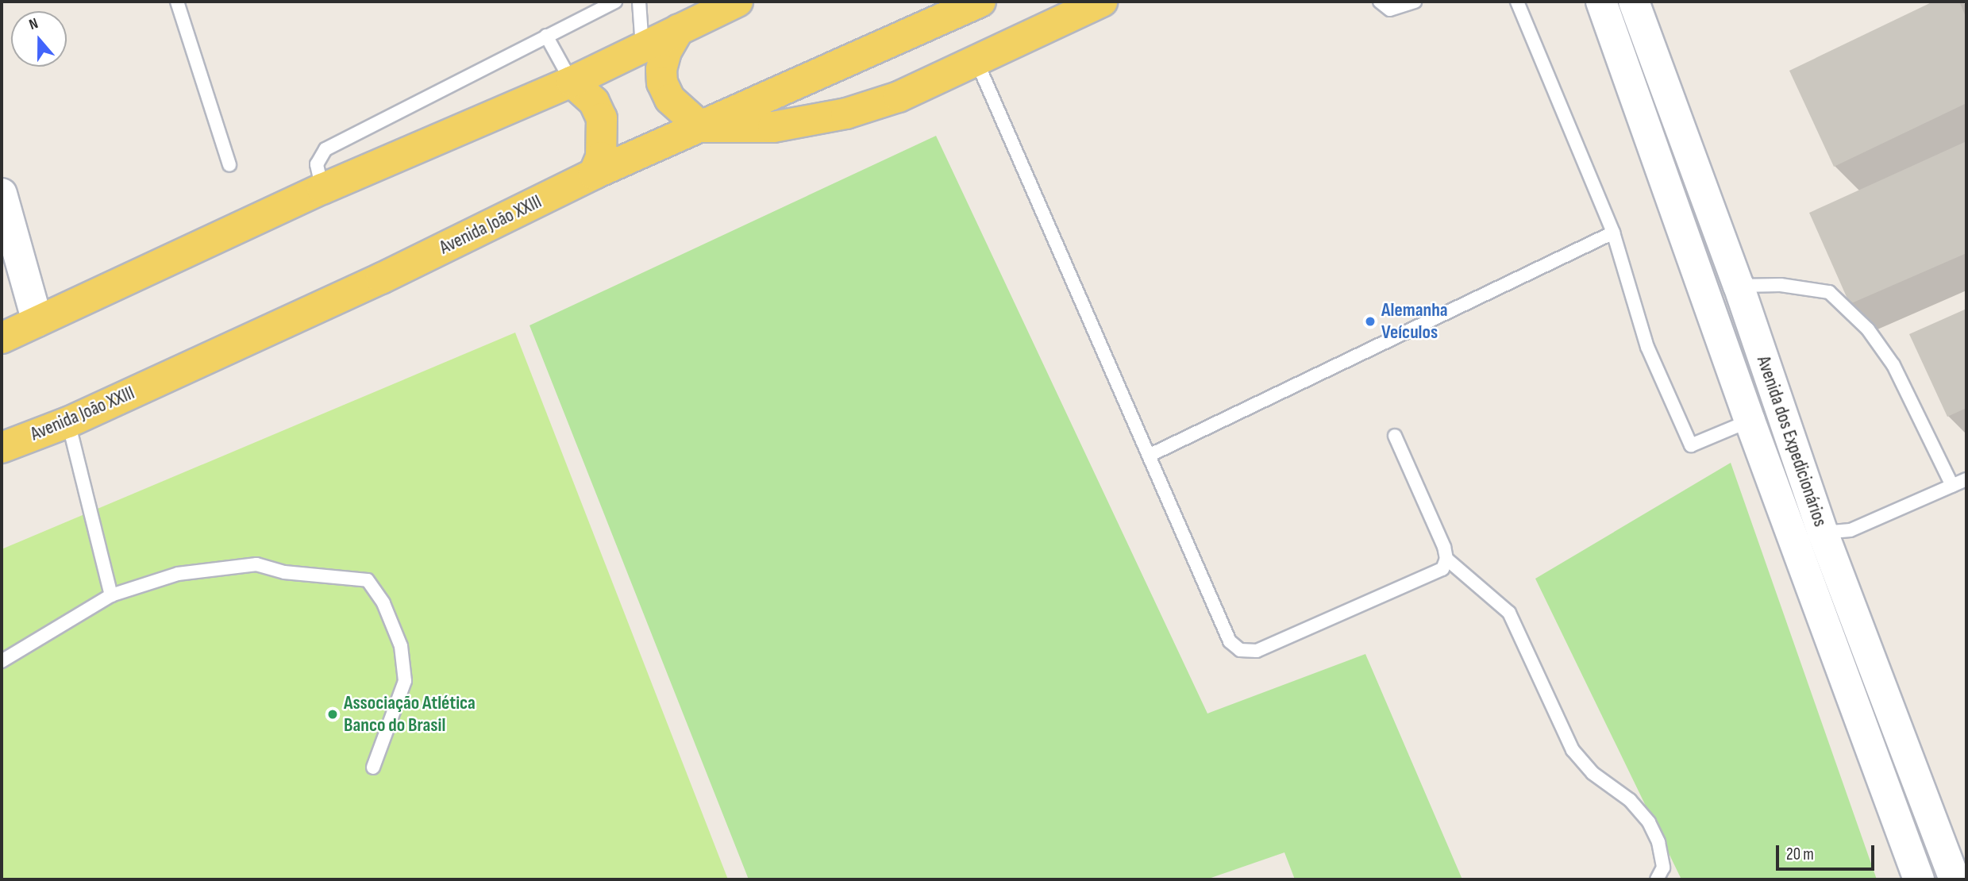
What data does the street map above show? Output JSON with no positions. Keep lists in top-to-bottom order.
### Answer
{
  "streets": {
    "main road": ["Avenida João XXIII", "Avenida dos Expedicionários"]
  },
  "places": ["Alemanha Veículos", "Associação Atlética Banco do Brasil"],
  "scale_bar": "20 m",
  "north": "top"
}
